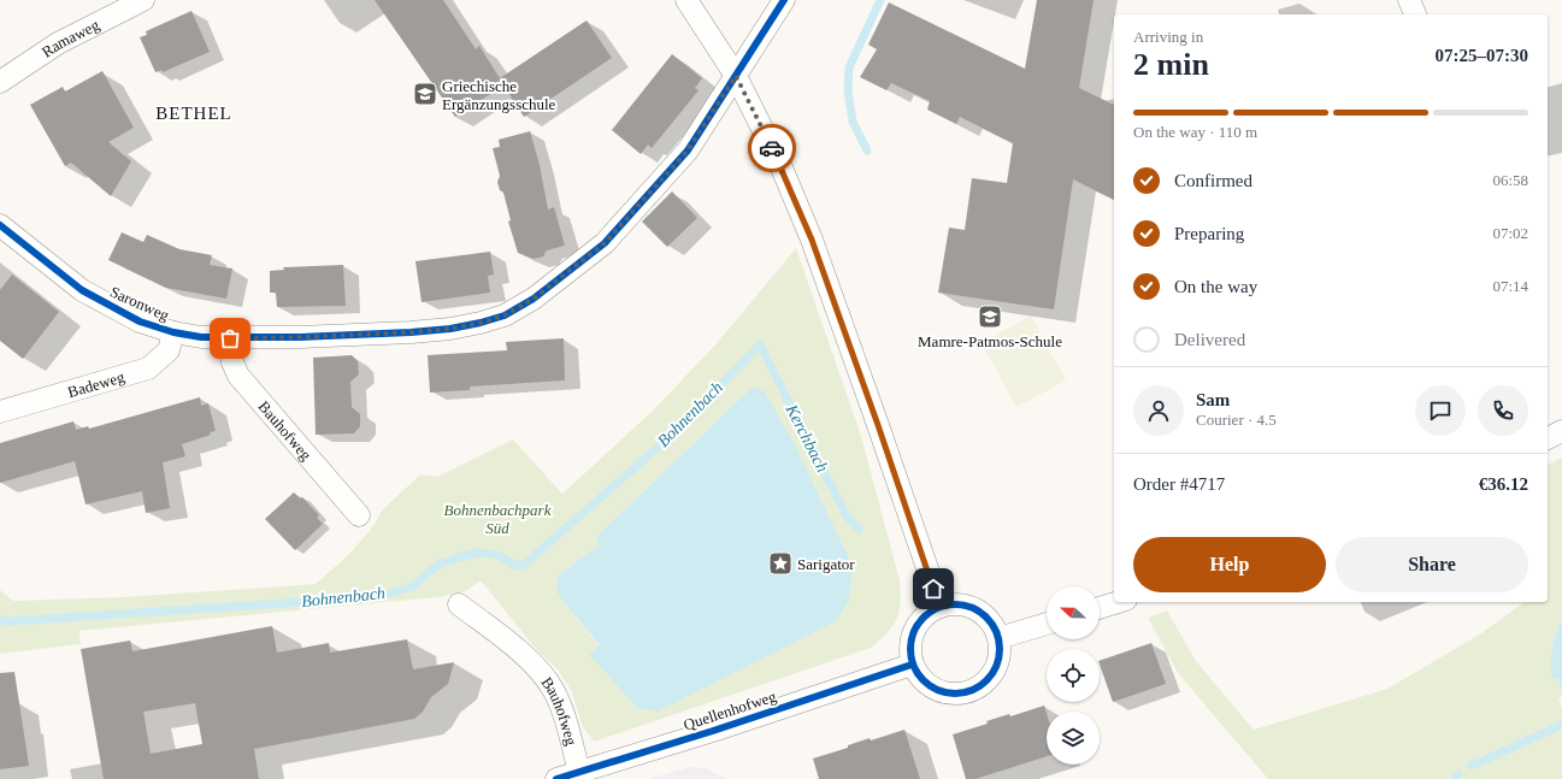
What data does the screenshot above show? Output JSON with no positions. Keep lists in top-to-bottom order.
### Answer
{
  "streets": {
    "street": [
      "Ramaweg",
      "Saronweg",
      "Badeweg",
      "Bauhofweg",
      "Quellenhofweg"
    ]
  },
  "crossings": [
    ["Saronweg", "Badeweg"],
    ["Saronweg", "Bauhofweg"],
    ["Bauhofweg", "Quellenhofweg"]
  ],
  "districts": ["BETHEL"],
  "water": ["Bohnenbach", "Kerchbach"],
  "parks": ["Bohnenbachpark Süd"],
  "places": {
    "school or university": ["Griechische Ergänzungsschule", "Mamre-Patmos-Schule"],
    "place": ["Sarigator"]
  },
  "north": "left",
  "page": {
    "heading": ["2 min", "Arriving in", "07:25–07:30"],
    "panel": [
      "Sam",
      "Courier · 4.5",
      "Order #4717",
      "€36.12"
    ],
    "bar": "On the way · 110 m",
    "list": [
      ["Confirmed", "06:58"],
      ["Preparing", "07:02"],
      ["On the way", "07:14"],
      "Delivered"
    ],
    "buttons": ["Help", "Share"]
  }
}
